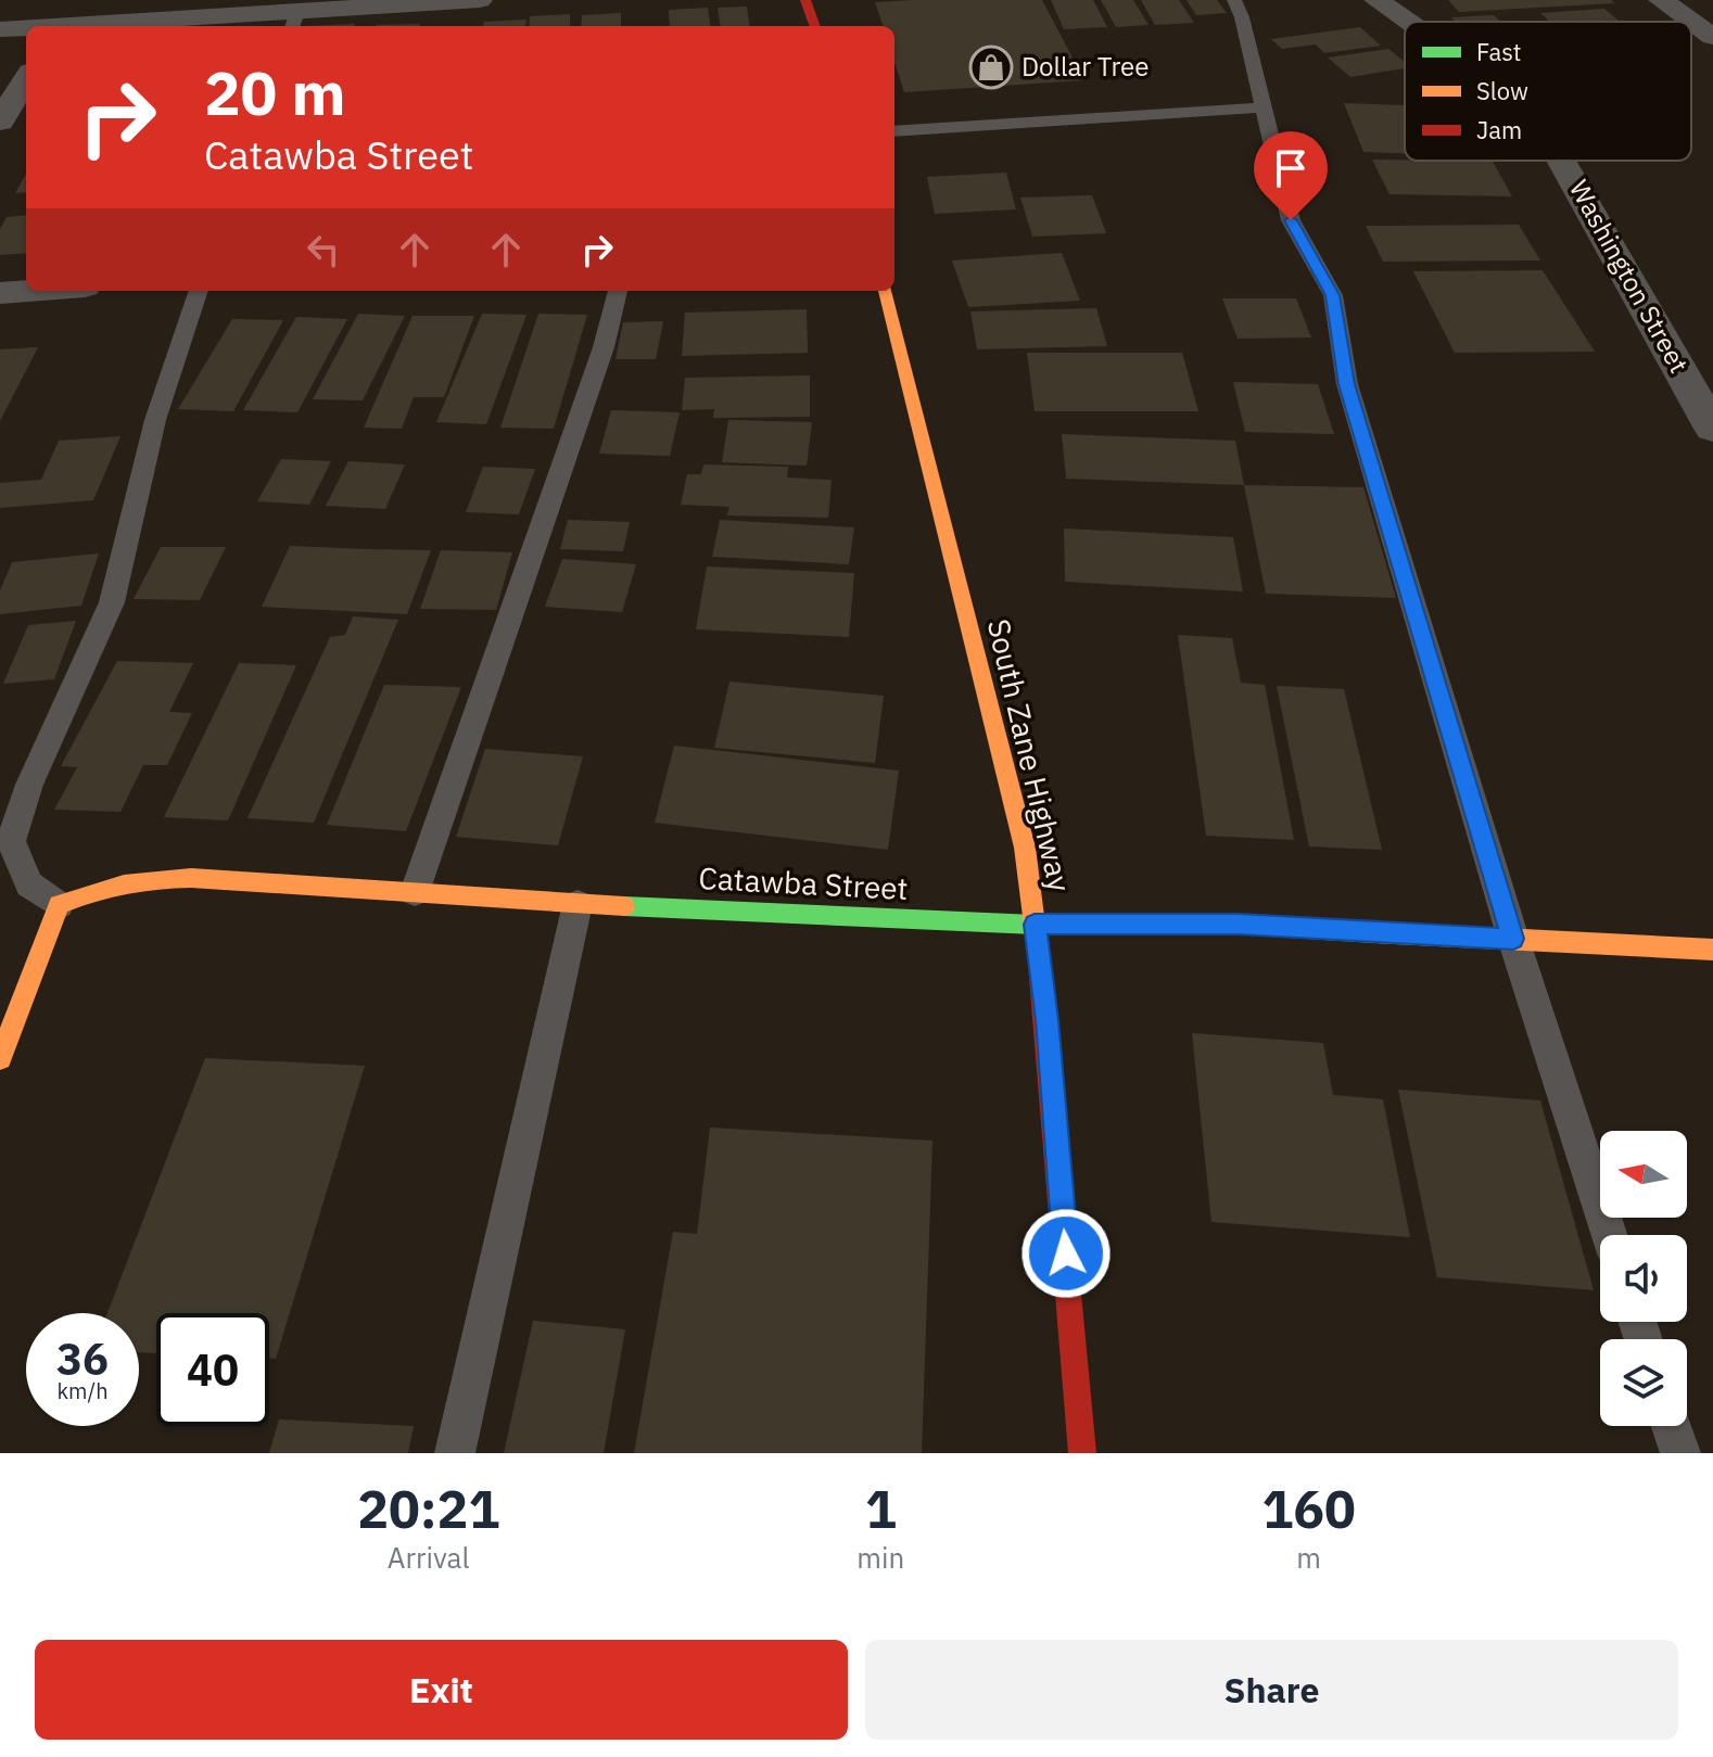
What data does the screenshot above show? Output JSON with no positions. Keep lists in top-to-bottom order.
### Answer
{
  "streets": {
    "street": ["Washington Street", "South Zane Highway", "Catawba Street"]
  },
  "crossings": [
    ["South Zane Highway", "Catawba Street"]
  ],
  "places": {
    "shop": ["Dollar Tree"]
  },
  "legend": ["Fast", "Slow", "Jam"],
  "north": "left",
  "page": {
    "turn": ["20 m", "Catawba Street"],
    "speed": "36 km/h",
    "limit": "40",
    "eta": [
      "20:21",
      "Arrival",
      "1",
      "min",
      "160",
      "m"
    ],
    "buttons": ["Exit", "Share"]
  }
}
